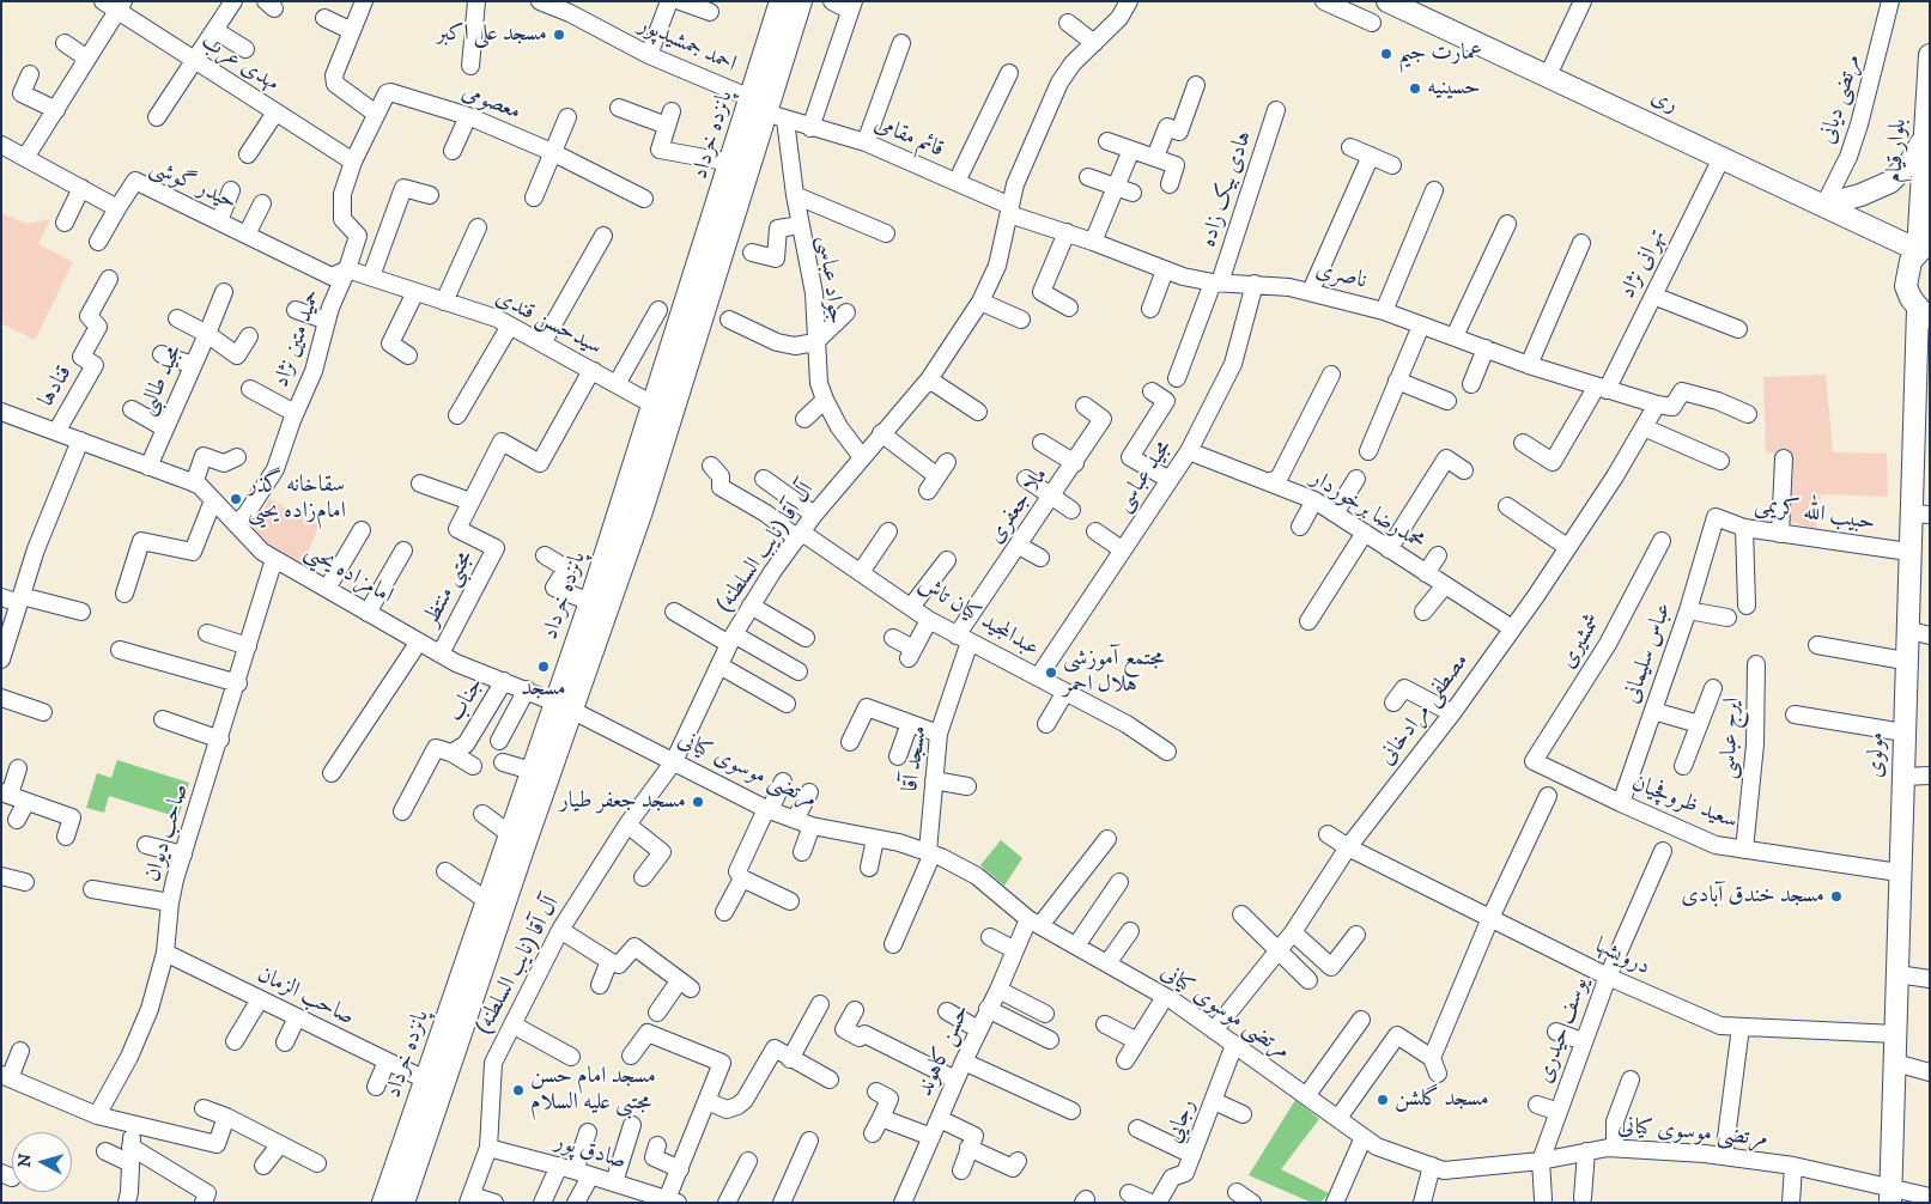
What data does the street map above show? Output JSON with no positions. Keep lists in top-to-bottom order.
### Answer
{
  "streets": {
    "main road": [
      "ری",
      "پانزده خرداد",
      "بلوار قیام",
      "مولوی"
    ],
    "street": [
      "احمد جمشیدپور",
      "مهدی عرب",
      "مرتضی دیانی",
      "معصومی",
      "قائم مقامی",
      "حیدر گوشی",
      "هادی بیک زاده",
      "تهرانی نژاد",
      "ناصری",
      "جواد عباسی",
      "سیدحسن قندی",
      "حمید متین نژاد",
      "مجید طالبی",
      "قنادها",
      "مجید عباسی",
      "ملا جعفری",
      "محمدرضا برخوردار",
      "حبیب الله کریمی",
      "آل آقا (نایب السلطنه)",
      "امامزاده یحیی",
      "مجتبی منتظر",
      "عبدالمجید کیان تاش",
      "شمشیری",
      "عباس سلیمانی",
      "جناب",
      "مصطفی مرادخانی",
      "ایرج عباسی",
      "مسجد آقا",
      "مرتضی موسوی کیانی",
      "سعید ظروفچیان",
      "صاحب دیوان",
      "درویشها",
      "صاحب الزمان",
      "یوسف حیدری",
      "حسن کاهوند",
      "رجایی",
      "صادق پور"
    ]
  },
  "crossings": [
    ["احمد جمشیدپور", "پانزده خرداد"],
    ["مهدی عرب", "معصومی"],
    ["مهدی عرب", "حمید متین نژاد"],
    ["مرتضی دیانی", "ری"],
    ["ری", "بلوار قیام"],
    ["ری", "تهرانی نژاد"],
    ["معصومی", "حمید متین نژاد"],
    ["پانزده خرداد", "سیدحسن قندی"],
    ["پانزده خرداد", "امامزاده یحیی"],
    ["پانزده خرداد", "مرتضی موسوی کیانی"],
    ["پانزده خرداد", "صاحب الزمان"],
    ["قائم مقامی", "ناصری"],
    ["قائم مقامی", "جواد عباسی"],
    ["قائم مقامی", "آل آقا (نایب السلطنه)"],
    ["بلوار قیام", "مولوی"],
    ["حیدر گوشی", "سیدحسن قندی"],
    ["حیدر گوشی", "حمید متین نژاد"],
    ["هادی بیک زاده", "ناصری"],
    ["تهرانی نژاد", "ناصری"],
    ["ناصری", "مجید عباسی"],
    ["ناصری", "آل آقا (نایب السلطنه)"],
    ["ناصری", "مصطفی مرادخانی"],
    ["جواد عباسی", "آل آقا (نایب السلطنه)"],
    ["سیدحسن قندی", "حمید متین نژاد"],
    ["سیدحسن قندی", "مجتبی منتظر"],
    ["حمید متین نژاد", "امامزاده یحیی"],
    ["مجید طالبی", "امامزاده یحیی"],
    ["قنادها", "امامزاده یحیی"],
    ["مجید عباسی", "محمدرضا برخوردار"],
    ["مجید عباسی", "عبدالمجید کیان تاش"],
    ["ملا جعفری", "عبدالمجید کیان تاش"],
    ["ملا جعفری", "مسجد آقا"],
    ["محمدرضا برخوردار", "مصطفی مرادخانی"],
    ["حبیب الله کریمی", "عباس سلیمانی"],
    ["حبیب الله کریمی", "مولوی"],
    ["آل آقا (نایب السلطنه)", "عبدالمجید کیان تاش"],
    ["آل آقا (نایب السلطنه)", "مرتضی موسوی کیانی"],
    ["آل آقا (نایب السلطنه)", "صادق پور"],
    ["امامزاده یحیی", "مجتبی منتظر"],
    ["امامزاده یحیی", "جناب"],
    ["امامزاده یحیی", "مرتضی موسوی کیانی"],
    ["امامزاده یحیی", "صاحب دیوان"],
    ["عبدالمجید کیان تاش", "مسجد آقا"],
    ["شمشیری", "سعید ظروفچیان"],
    ["عباس سلیمانی", "سعید ظروفچیان"],
    ["مصطفی مرادخانی", "مرتضی موسوی کیانی"],
    ["مصطفی مرادخانی", "درویشها"],
    ["ایرج عباسی", "سعید ظروفچیان"],
    ["مولوی", "مرتضی موسوی کیانی"],
    ["مولوی", "سعید ظروفچیان"],
    ["مولوی", "درویشها"],
    ["مسجد آقا", "مرتضی موسوی کیانی"],
    ["مرتضی موسوی کیانی", "یوسف حیدری"],
    ["مرتضی موسوی کیانی", "حسن کاهوند"],
    ["مرتضی موسوی کیانی", "رجایی"],
    ["صاحب دیوان", "صاحب الزمان"],
    ["درویشها", "یوسف حیدری"]
  ],
  "places": [
    "مسجد علی اکبر",
    "عمارت جیم",
    "حسینیه",
    "سقاخانه گذر امام‌زاده یحیی",
    "مسجد",
    "مجتمع آموزشی هلال احمر",
    "مسجد جعفر طیار",
    "مسجد خندق آبادی",
    "مسجد امام حسن مجتبی علیه السلام",
    "مسجد گلشن"
  ],
  "north": "left"
}
